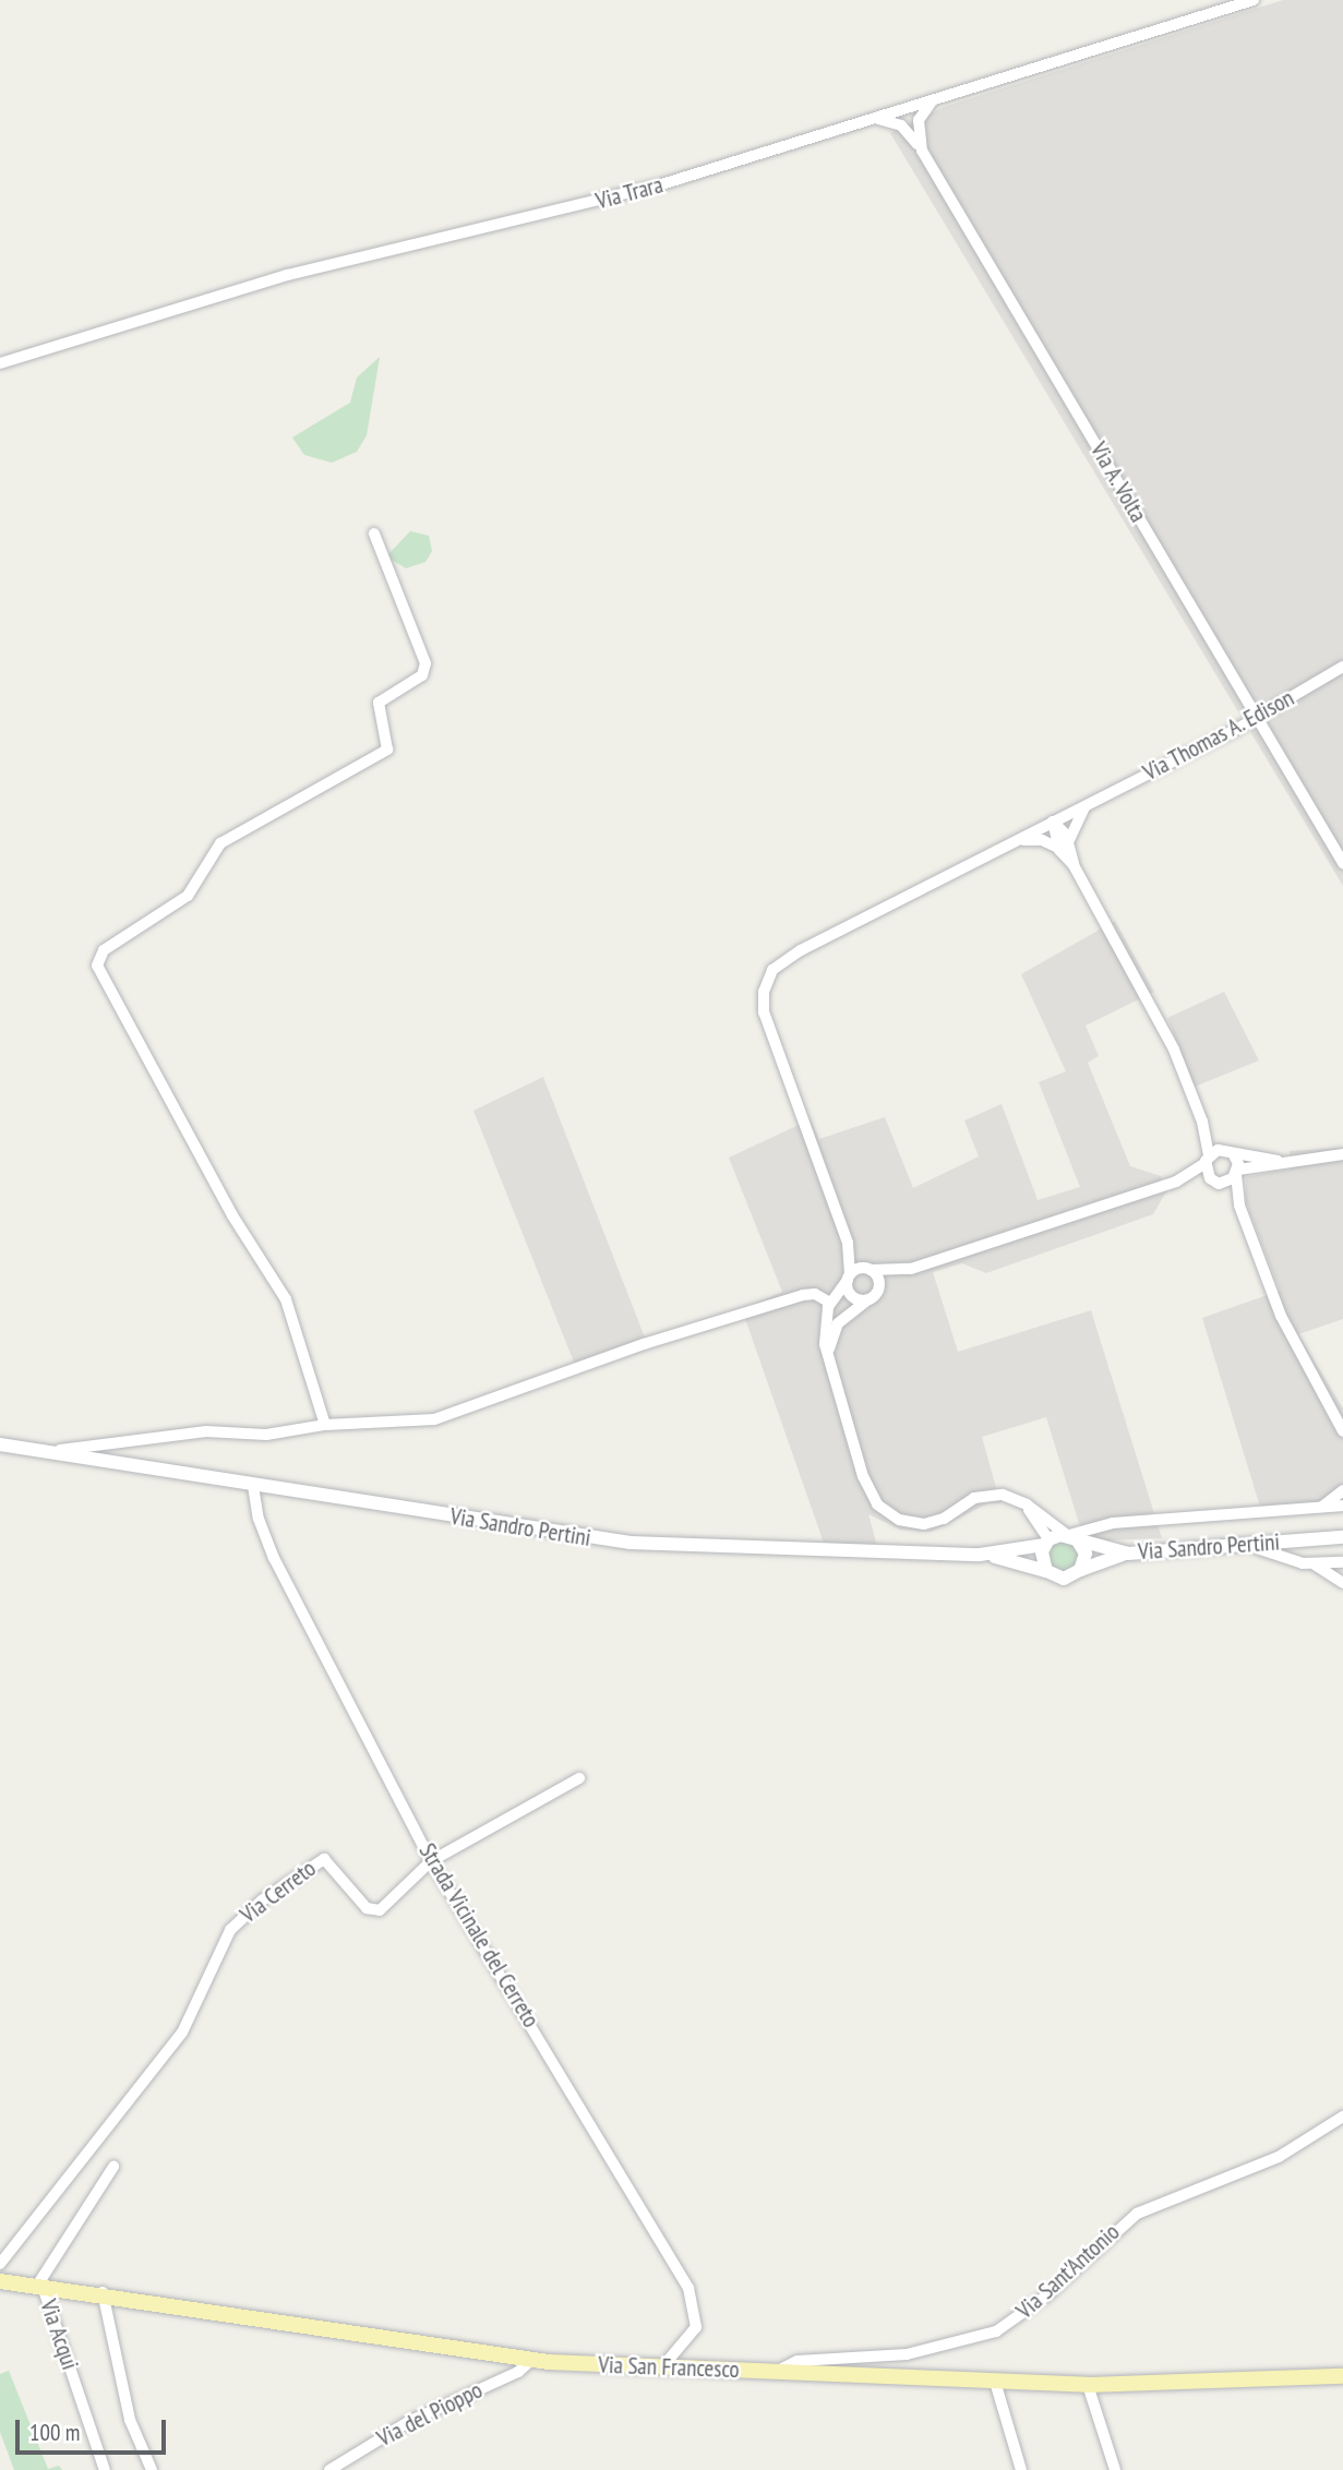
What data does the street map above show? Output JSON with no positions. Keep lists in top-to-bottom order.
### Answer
{
  "streets": {
    "main road": ["Via Sandro Pertini", "Via San Francesco"],
    "street": [
      "Via Trara",
      "Via A. Volta",
      "Via Thomas A. Edison",
      "Via Cerreto",
      "Strada Vicinale del Cerreto",
      "Via Sant'Antonio",
      "Via Acqui",
      "Via del Pioppo"
    ]
  },
  "crossings": [
    ["Via Trara", "Via A. Volta"],
    ["Via A. Volta", "Via Thomas A. Edison"],
    ["Via Sandro Pertini", "Strada Vicinale del Cerreto"],
    ["Via Cerreto", "Strada Vicinale del Cerreto"],
    ["Strada Vicinale del Cerreto", "Via San Francesco"],
    ["Via Sant'Antonio", "Via San Francesco"],
    ["Via Acqui", "Via San Francesco"],
    ["Via San Francesco", "Via del Pioppo"]
  ],
  "scale_bar": "100 m"
}
